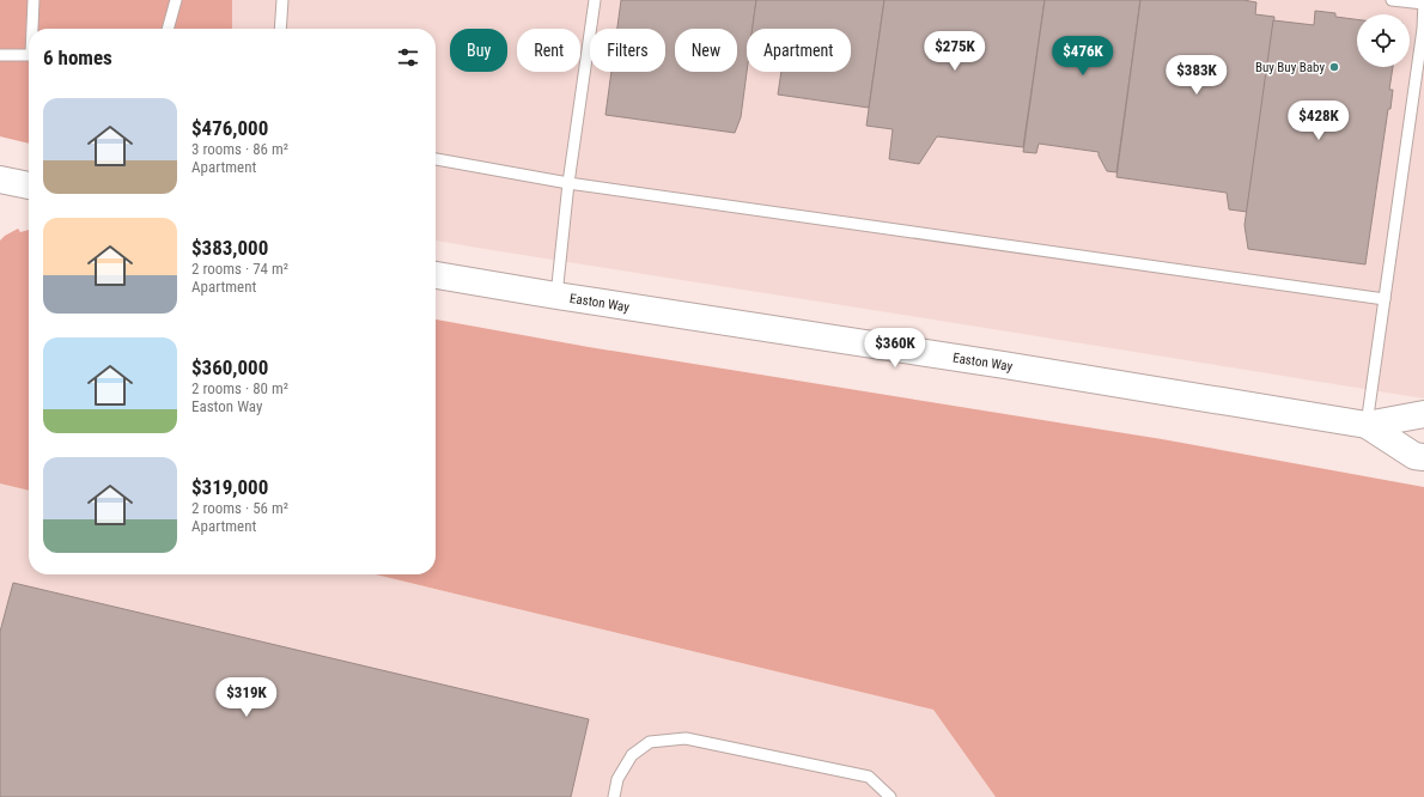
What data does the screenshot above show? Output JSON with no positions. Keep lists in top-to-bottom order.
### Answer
{
  "streets": {
    "main road": ["Easton Way"]
  },
  "places": ["Buy Buy Baby"],
  "page": {
    "chip": [
      "Buy",
      "Rent",
      "Filters",
      "New",
      "Apartment"
    ],
    "heading": "6 homes",
    "price": [
      "$275K",
      "$476K",
      "$383K",
      "$428K",
      "$360K",
      "$319K"
    ],
    "list": [
      {
        "name": "$476,000",
        "note": "3 rooms · 86 m² · Apartment"
      },
      {
        "name": "$383,000",
        "note": "2 rooms · 74 m² · Apartment"
      },
      {
        "name": "$360,000",
        "note": "2 rooms · 80 m² · Easton Way"
      },
      {
        "name": "$319,000",
        "note": "2 rooms · 56 m² · Apartment"
      }
    ]
  }
}
